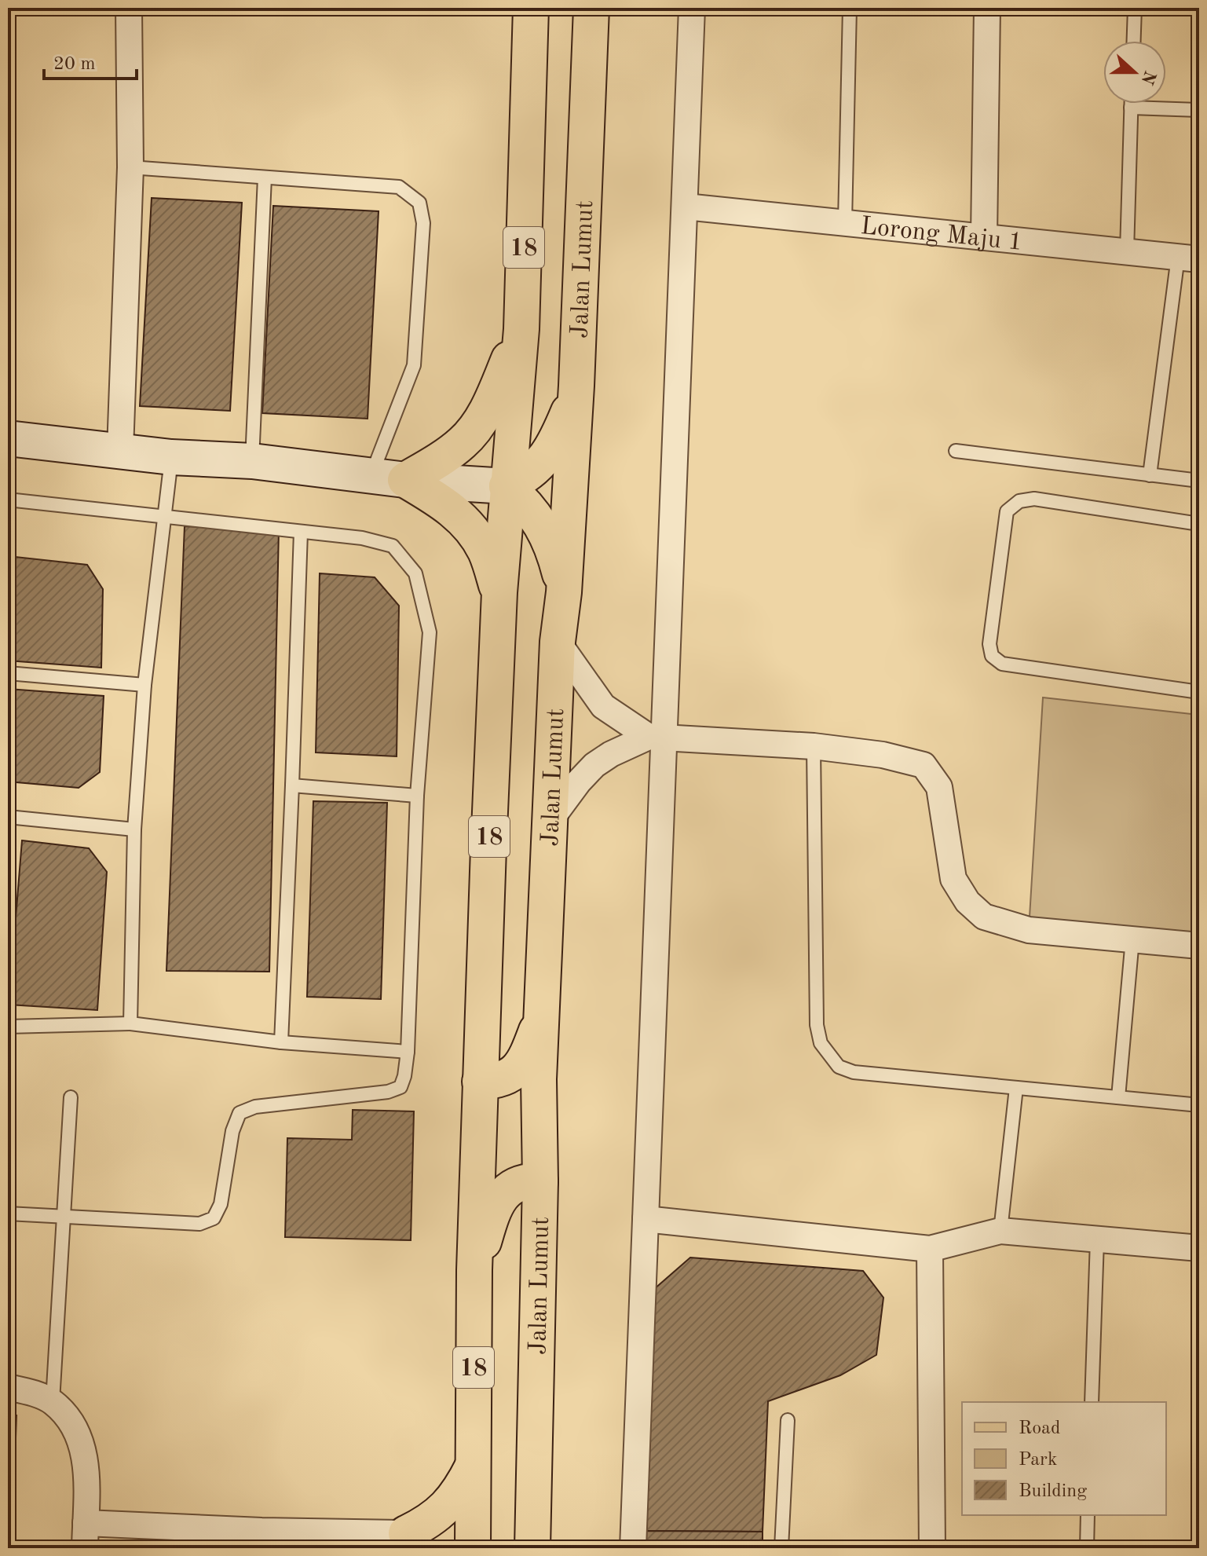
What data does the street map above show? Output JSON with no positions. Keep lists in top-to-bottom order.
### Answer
{
  "streets": {
    "main road": ["18", "Jalan Lumut"],
    "street": ["Lorong Maju 1"]
  },
  "legend": ["Road", "Park", "Building"],
  "scale_bar": "20 m",
  "north": "right"
}
